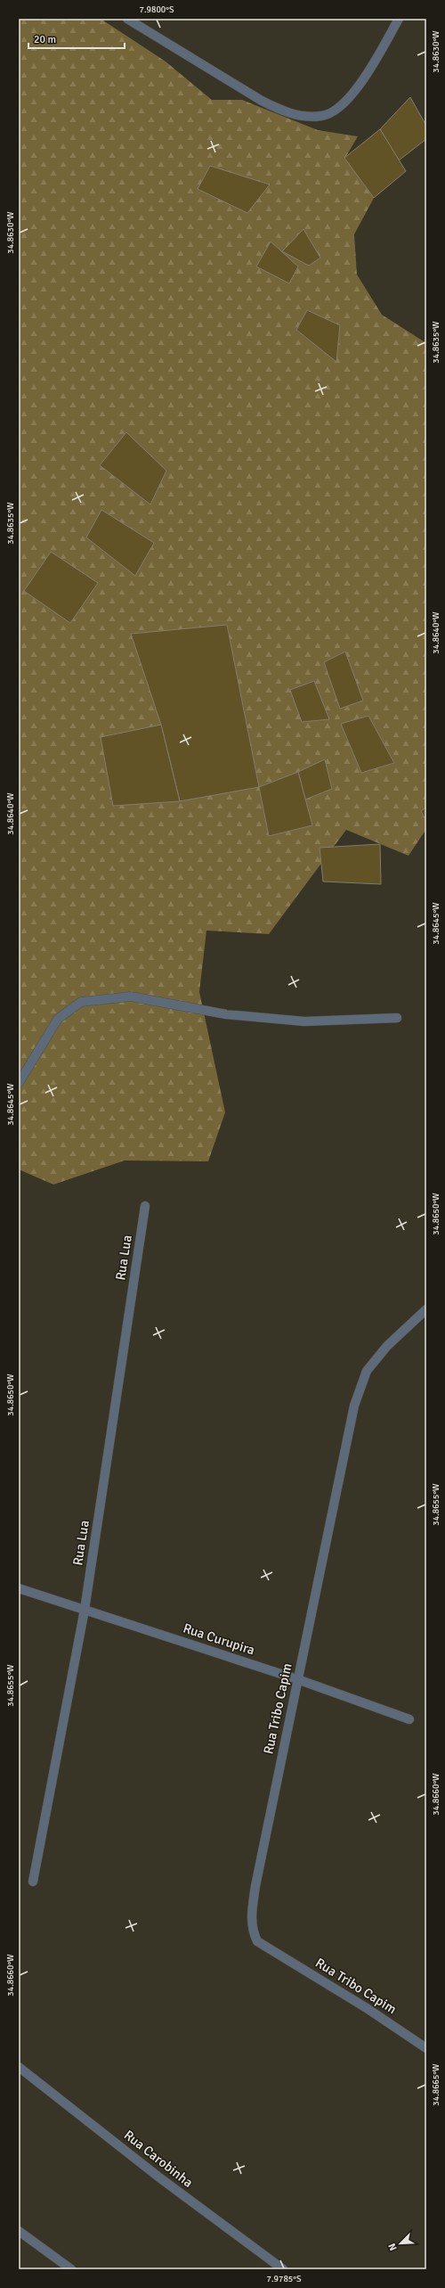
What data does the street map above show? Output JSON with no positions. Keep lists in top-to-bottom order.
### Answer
{
  "streets": {
    "street": [
      "Rua Lua",
      "Rua Curupira",
      "Rua Tribo Capim",
      "Rua Carobinha"
    ]
  },
  "crossings": [
    ["Rua Lua", "Rua Curupira"],
    ["Rua Curupira", "Rua Tribo Capim"]
  ],
  "scale_bar": "20 m",
  "north": "bottom left",
  "coordinates": [
    "7.9800°S",
    "34.8630°W",
    "34.8635°W",
    "34.8640°W",
    "34.8645°W",
    "34.8650°W",
    "34.8655°W",
    "34.8660°W",
    "34.8665°W",
    "7.9785°S"
  ]
}
